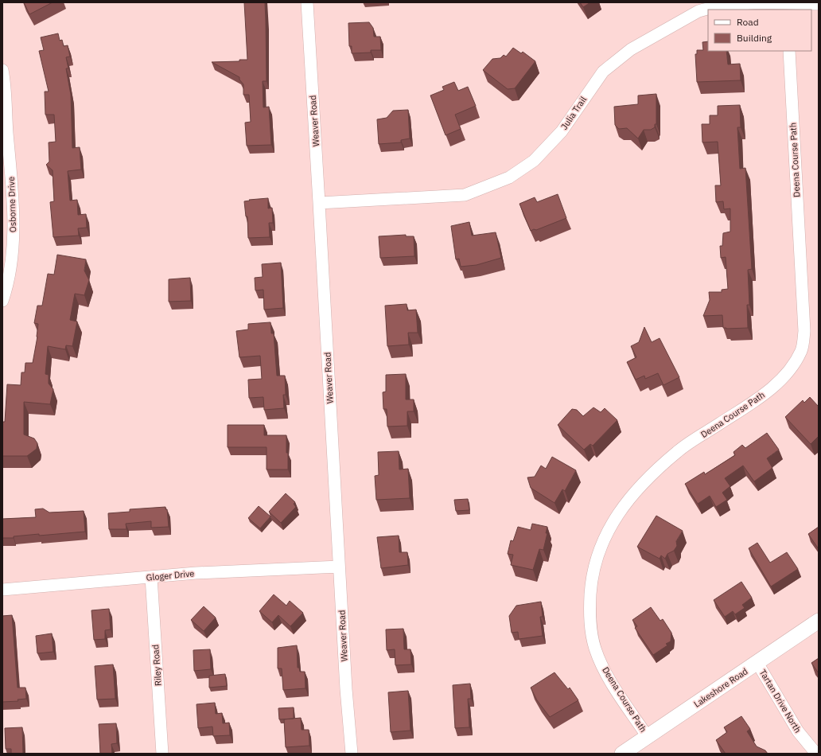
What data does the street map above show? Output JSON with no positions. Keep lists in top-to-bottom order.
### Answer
{
  "streets": {
    "street": [
      "Julia Trail",
      "Weaver Road",
      "Deena Course Path",
      "Osborne Drive",
      "Gloger Drive",
      "Riley Road",
      "Lakeshore Road",
      "Tartan Drive North"
    ]
  },
  "crossings": [
    ["Julia Trail", "Weaver Road"],
    ["Weaver Road", "Gloger Drive"],
    ["Deena Course Path", "Lakeshore Road"],
    ["Gloger Drive", "Riley Road"],
    ["Lakeshore Road", "Tartan Drive North"]
  ],
  "legend": ["Road", "Building"]
}
